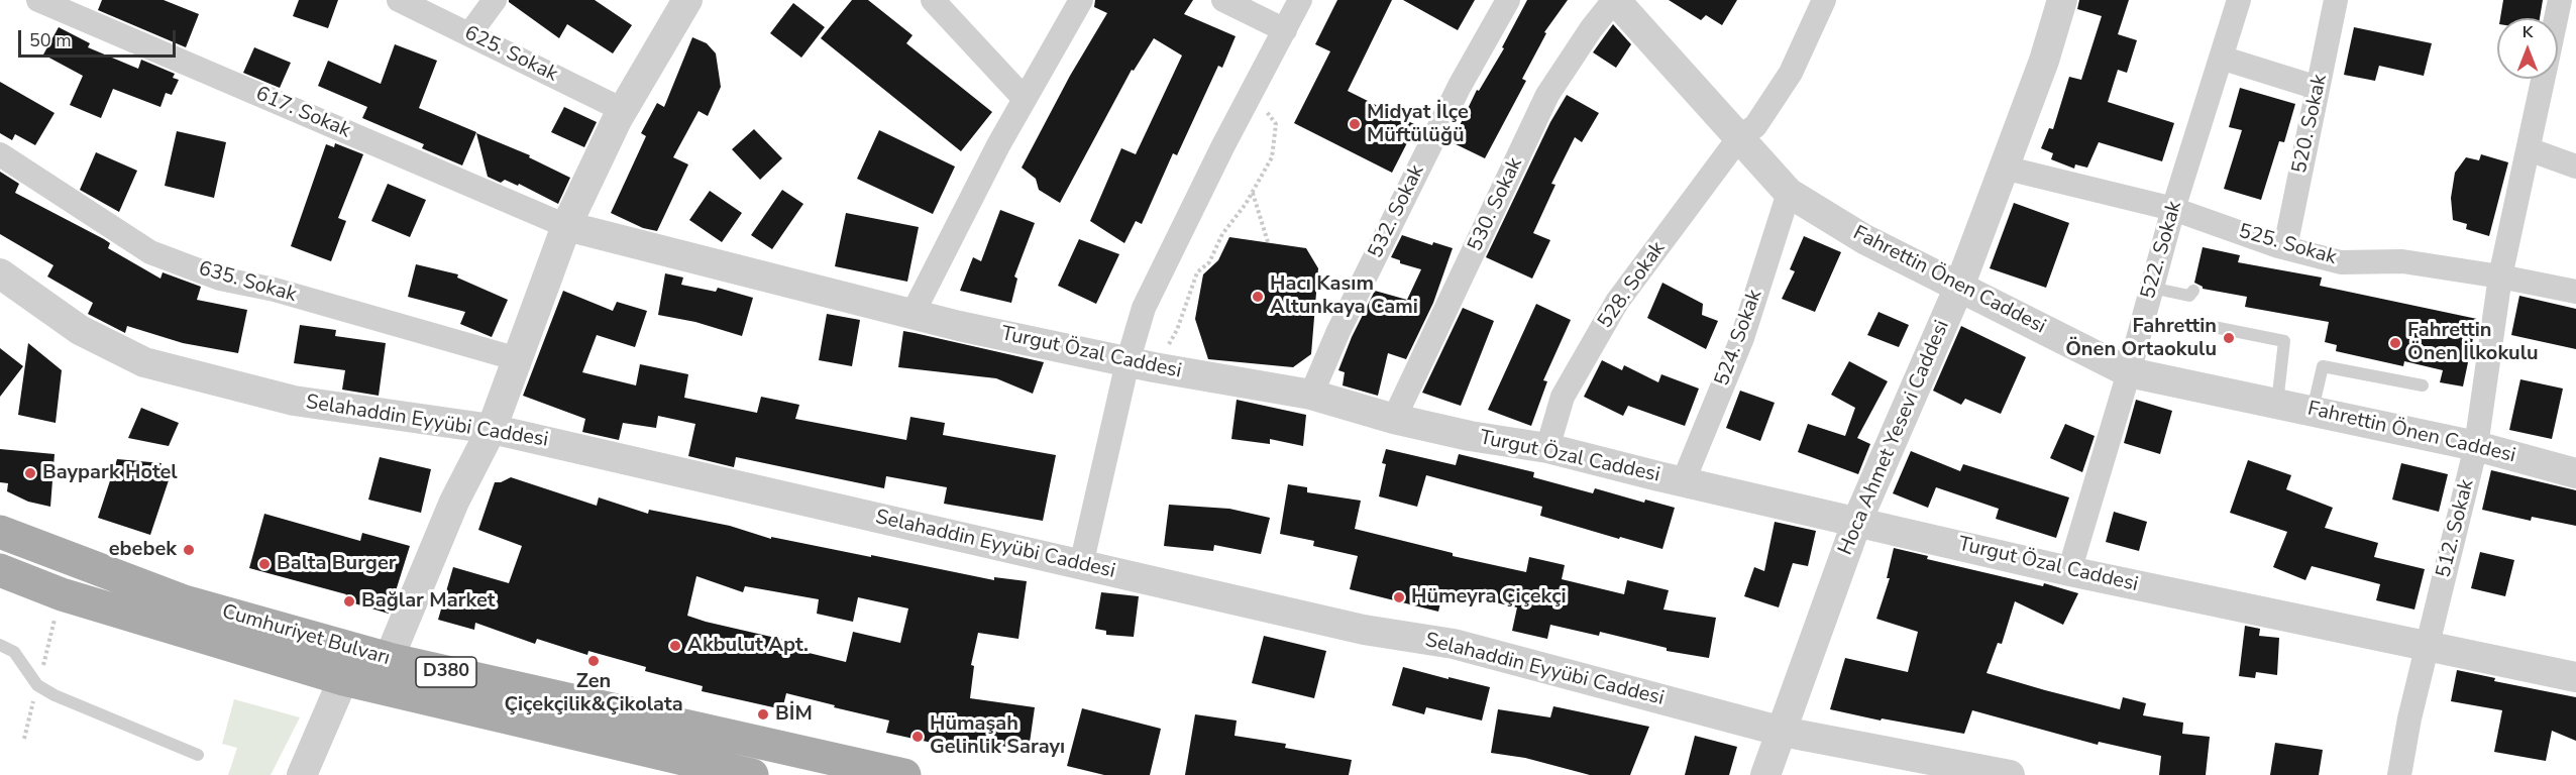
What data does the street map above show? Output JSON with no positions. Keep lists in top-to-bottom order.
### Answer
{
  "streets": {
    "main road": ["Cumhuriyet Bulvarı", "D380"],
    "street": [
      "625. Sokak",
      "617. Sokak",
      "520. Sokak",
      "530. Sokak",
      "532. Sokak",
      "525. Sokak",
      "522. Sokak",
      "Fahrettin Önen Caddesi",
      "635. Sokak",
      "528. Sokak",
      "524. Sokak",
      "Turgut Özal Caddesi",
      "Selahaddin Eyyübi Caddesi",
      "Hoca Ahmet Yesevi Caddesi",
      "512. Sokak"
    ]
  },
  "crossings": [
    ["617. Sokak", "Turgut Özal Caddesi"],
    ["520. Sokak", "525. Sokak"],
    ["530. Sokak", "Fahrettin Önen Caddesi"],
    ["530. Sokak", "Turgut Özal Caddesi"],
    ["532. Sokak", "Turgut Özal Caddesi"],
    ["525. Sokak", "522. Sokak"],
    ["525. Sokak", "Hoca Ahmet Yesevi Caddesi"],
    ["525. Sokak", "512. Sokak"],
    ["522. Sokak", "Fahrettin Önen Caddesi"],
    ["522. Sokak", "Turgut Özal Caddesi"],
    ["Fahrettin Önen Caddesi", "528. Sokak"],
    ["Fahrettin Önen Caddesi", "524. Sokak"],
    ["Fahrettin Önen Caddesi", "Hoca Ahmet Yesevi Caddesi"],
    ["Fahrettin Önen Caddesi", "512. Sokak"],
    ["528. Sokak", "Turgut Özal Caddesi"],
    ["524. Sokak", "Turgut Özal Caddesi"],
    ["Turgut Özal Caddesi", "Hoca Ahmet Yesevi Caddesi"],
    ["Turgut Özal Caddesi", "512. Sokak"],
    ["Selahaddin Eyyübi Caddesi", "Hoca Ahmet Yesevi Caddesi"]
  ],
  "places": [
    "Midyat İlçe Müftülüğü",
    "Hacı Kasım Altunkaya Cami",
    "Fahrettin Önen Ortaokulu",
    "Fahrettin Önen İlkokulu",
    "Baypark Hotel",
    "ebebek",
    "Balta Burger",
    "Hümeyra Çiçekçi",
    "Bağlar Market",
    "Akbulut Apt.",
    "Zen Çiçekçilik&Çikolata",
    "BİM",
    "Hümaşah Gelinlik Sarayı"
  ],
  "scale_bar": "50 m",
  "north": "top"
}
